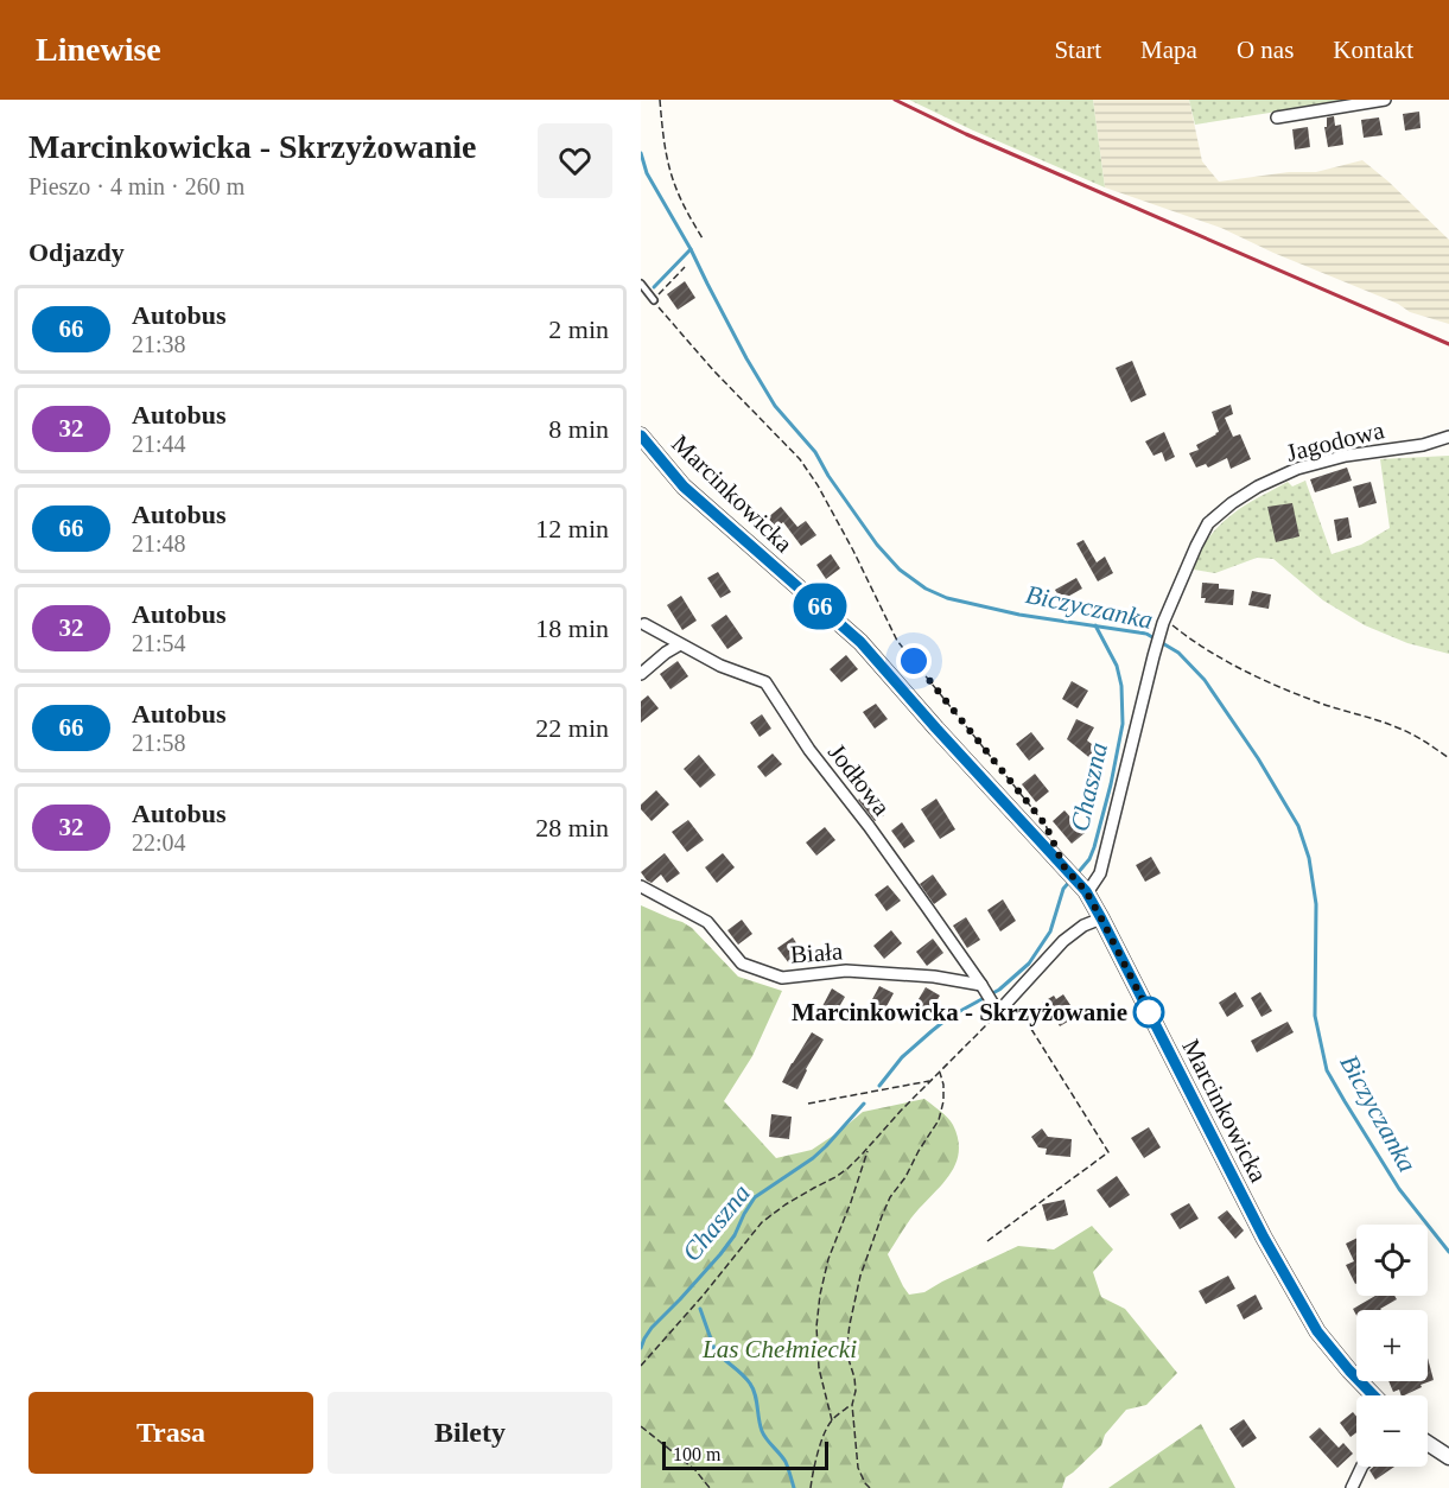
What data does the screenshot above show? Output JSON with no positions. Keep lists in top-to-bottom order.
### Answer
{
  "streets": {
    "street": [
      "Jagodowa",
      "Marcinkowicka",
      "Jodłowa",
      "Biała"
    ]
  },
  "crossings": [
    ["Jagodowa", "Marcinkowicka"],
    ["Jodłowa", "Biała"]
  ],
  "water": ["Biczyczanka", "Chaszna"],
  "parks": ["Las Chełmiecki"],
  "places": ["Marcinkowicka - Skrzyżowanie"],
  "lines": ["bus line 66"],
  "scale_bar": "100 m",
  "page": {
    "header": "Linewise",
    "nav": [
      "Start",
      "Mapa",
      "O nas",
      "Kontakt"
    ],
    "heading": [
      ["Marcinkowicka - Skrzyżowanie", "Pieszo · 4 min · 260 m"],
      "Odjazdy"
    ],
    "on_map": "66",
    "list": [
      {
        "mark": "66",
        "name": "Autobus",
        "note": "21:38",
        "value": "2 min"
      },
      {
        "mark": "32",
        "name": "Autobus",
        "note": "21:44",
        "value": "8 min"
      },
      {
        "mark": "66",
        "name": "Autobus",
        "note": "21:48",
        "value": "12 min"
      },
      {
        "mark": "32",
        "name": "Autobus",
        "note": "21:54",
        "value": "18 min"
      },
      {
        "mark": "66",
        "name": "Autobus",
        "note": "21:58",
        "value": "22 min"
      },
      {
        "mark": "32",
        "name": "Autobus",
        "note": "22:04",
        "value": "28 min"
      }
    ],
    "map_buttons": ["+", "−"],
    "buttons": ["Trasa", "Bilety"],
    "scale": "100 m"
  }
}
